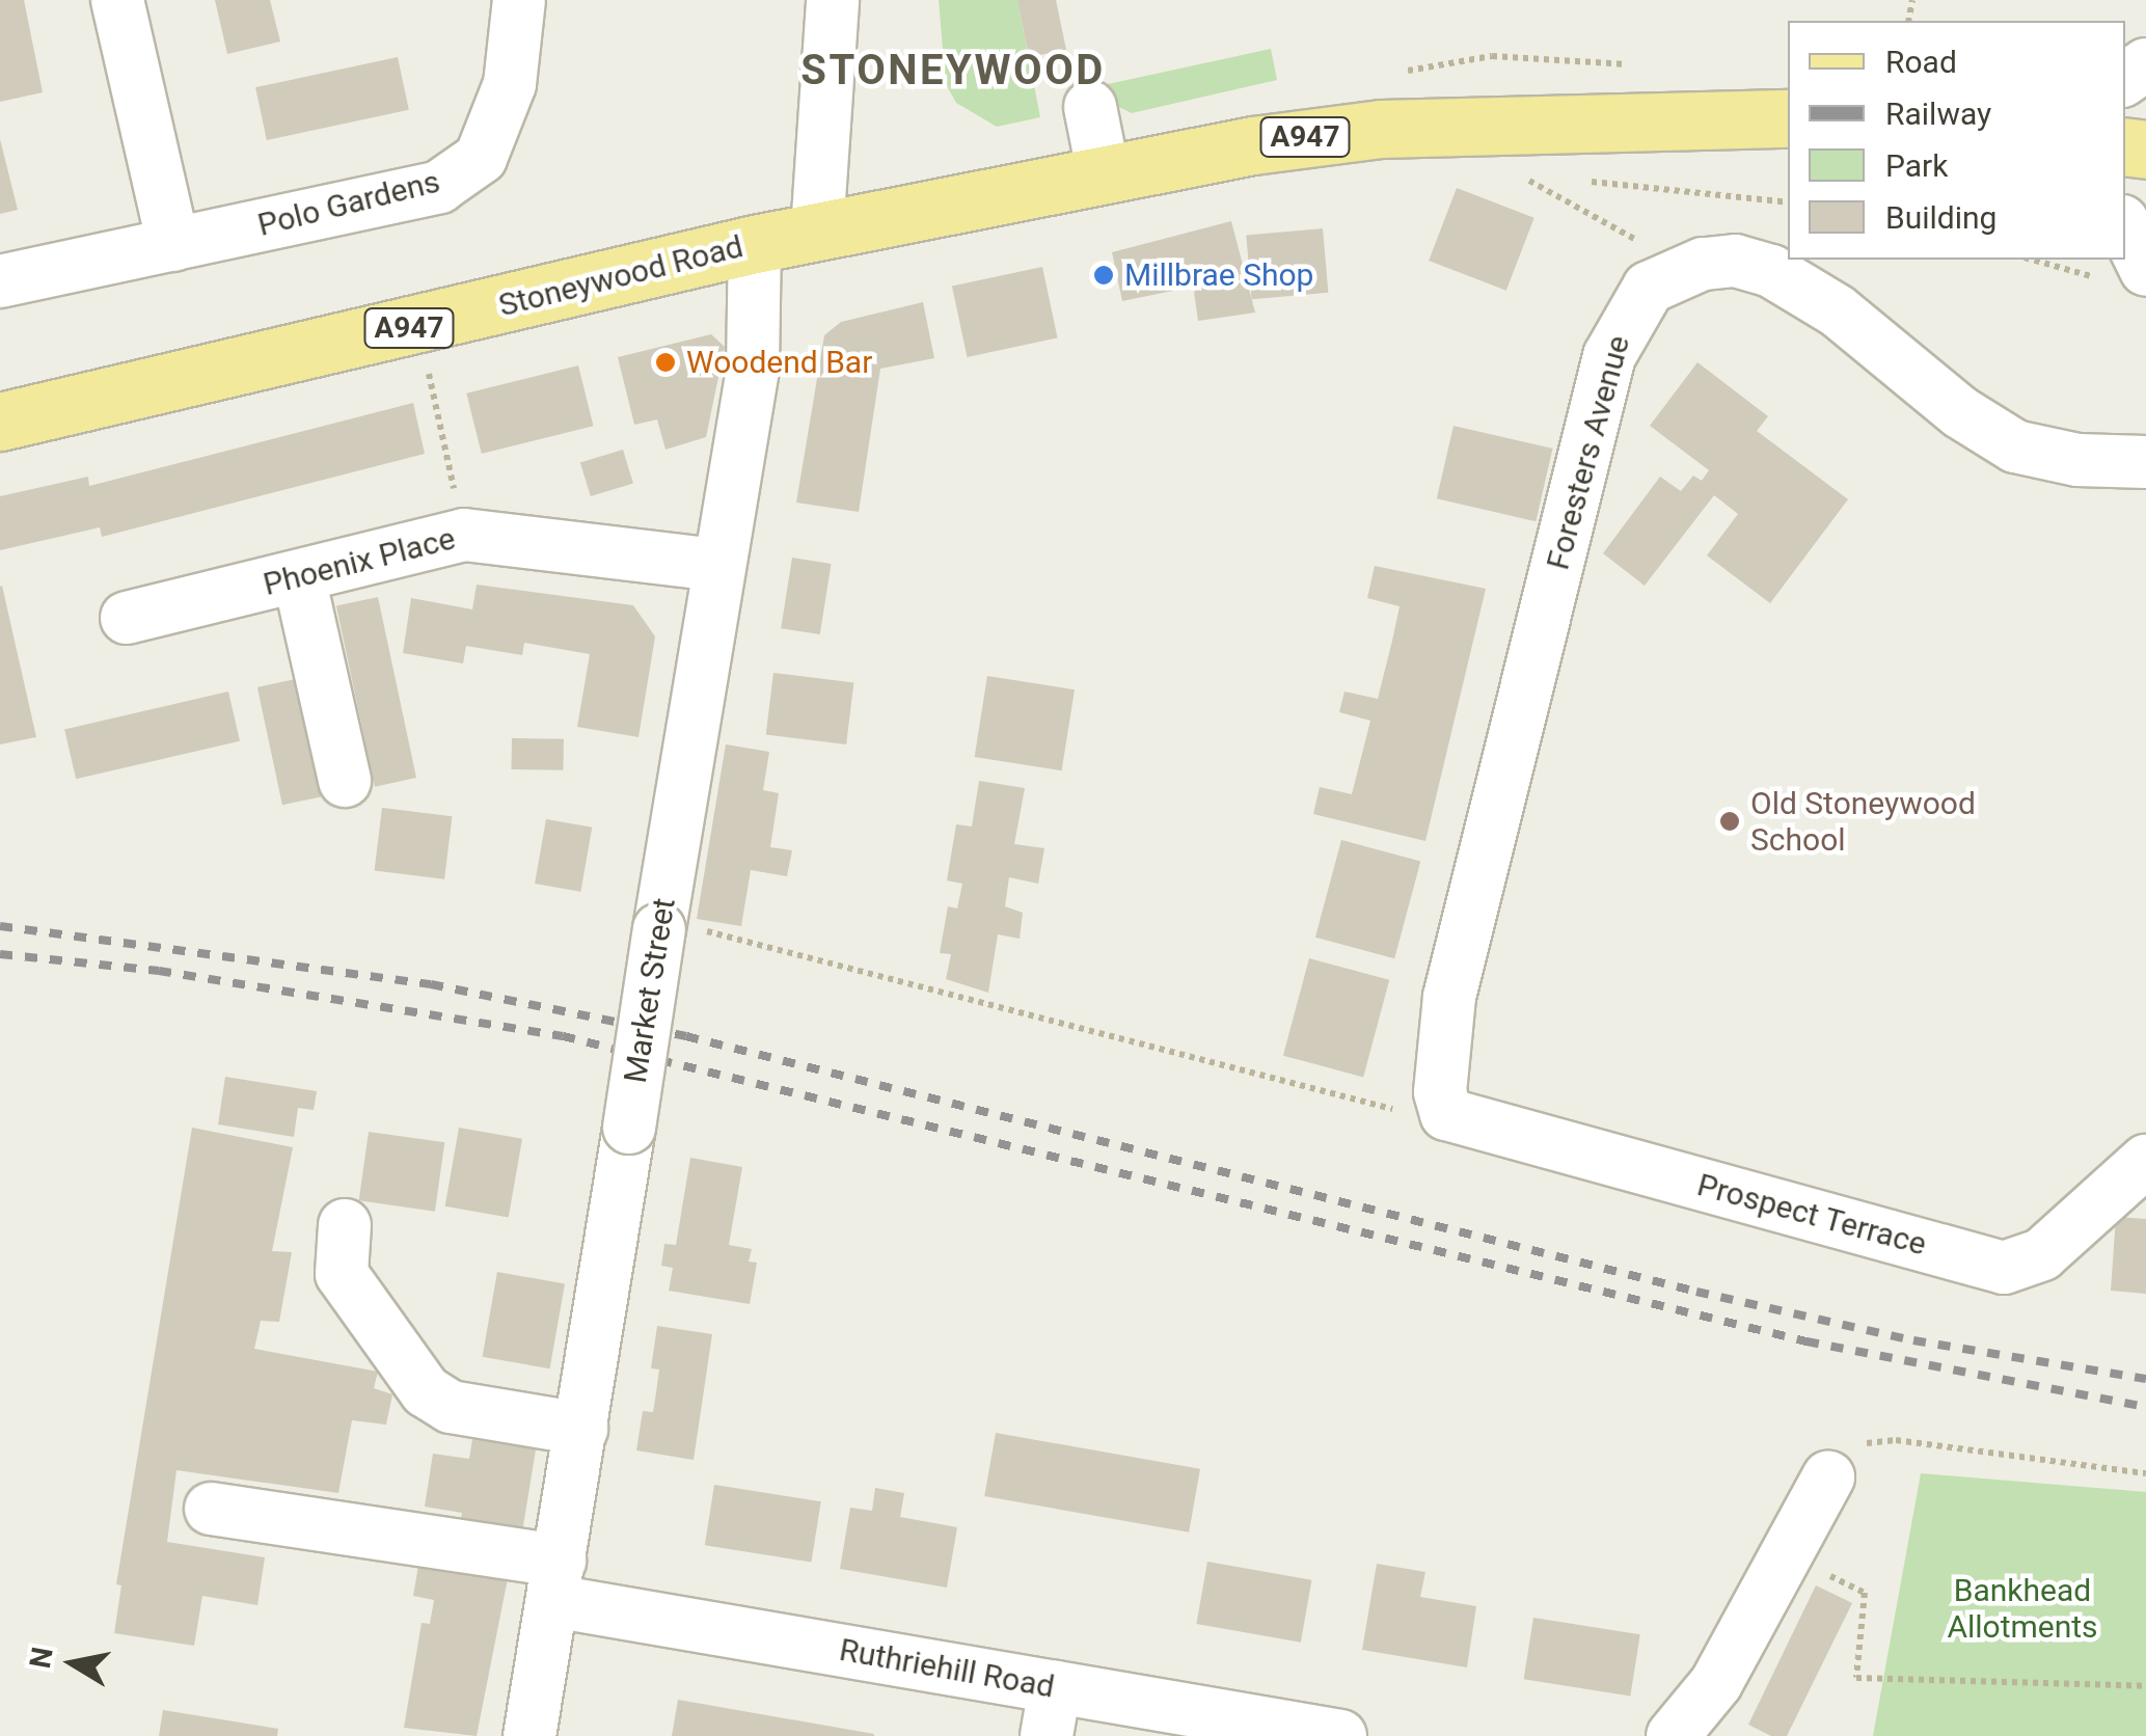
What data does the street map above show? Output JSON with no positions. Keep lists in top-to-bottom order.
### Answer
{
  "streets": {
    "main road": ["A947", "Stoneywood Road"],
    "street": [
      "Polo Gardens",
      "Foresters Avenue",
      "Phoenix Place",
      "Market Street",
      "Prospect Terrace",
      "Ruthriehill Road"
    ]
  },
  "crossings": [
    ["A947", "Stoneywood Road"],
    ["Stoneywood Road", "Market Street"],
    ["Foresters Avenue", "Prospect Terrace"],
    ["Phoenix Place", "Market Street"],
    ["Market Street", "Ruthriehill Road"]
  ],
  "districts": ["STONEYWOOD"],
  "parks": ["Bankhead Allotments"],
  "places": ["Millbrae Shop", "Woodend Bar", "Old Stoneywood School"],
  "legend": [
    "Road",
    "Railway",
    "Park",
    "Building"
  ],
  "north": "left"
}
